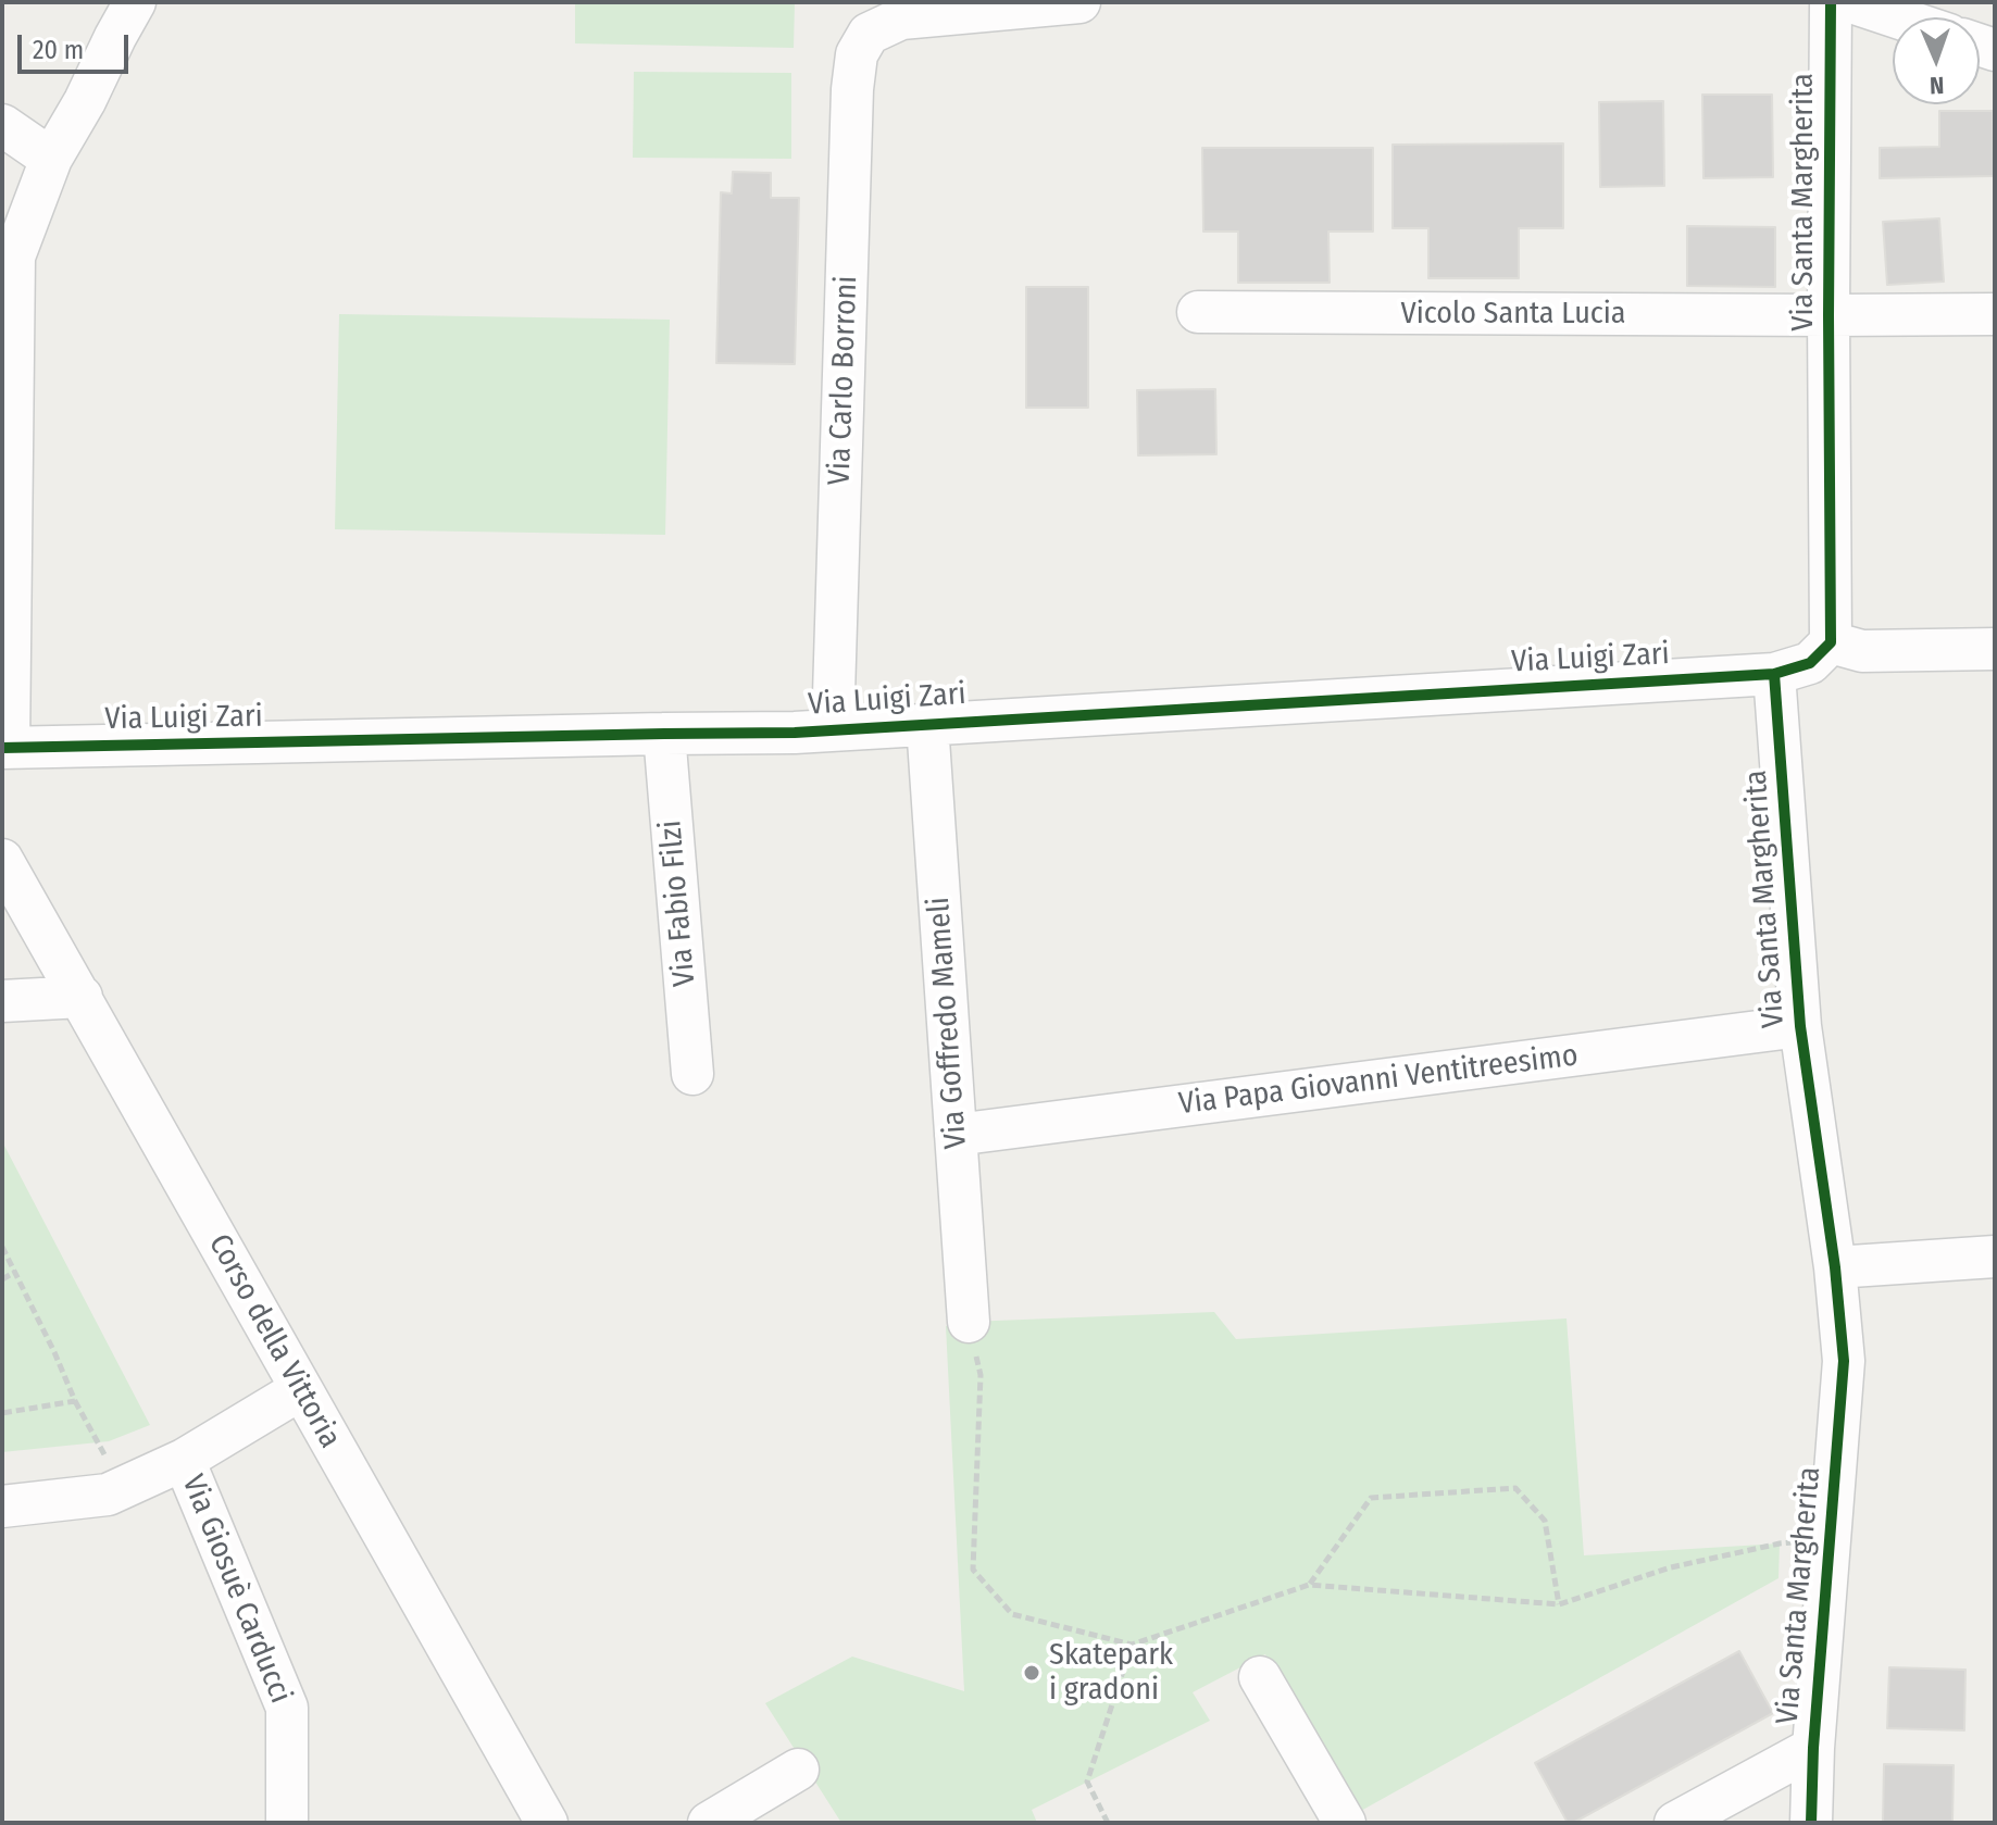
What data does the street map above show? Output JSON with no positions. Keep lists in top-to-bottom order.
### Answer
{
  "streets": {
    "street": [
      "Via Santa Margherita",
      "Vicolo Santa Lucia",
      "Via Carlo Borroni",
      "Via Luigi Zari",
      "Via Fabio Filzi",
      "Via Goffredo Mameli",
      "Via Papa Giovanni Ventitreesimo",
      "Corso della Vittoria",
      "Via Giosuè Carducci"
    ]
  },
  "crossings": [
    ["Via Santa Margherita", "Vicolo Santa Lucia"],
    ["Via Santa Margherita", "Via Luigi Zari"],
    ["Via Santa Margherita", "Via Papa Giovanni Ventitreesimo"],
    ["Via Carlo Borroni", "Via Luigi Zari"],
    ["Via Luigi Zari", "Via Fabio Filzi"],
    ["Via Luigi Zari", "Via Goffredo Mameli"],
    ["Via Goffredo Mameli", "Via Papa Giovanni Ventitreesimo"]
  ],
  "places": ["Skatepark i gradoni"],
  "scale_bar": "20 m",
  "north": "bottom"
}
